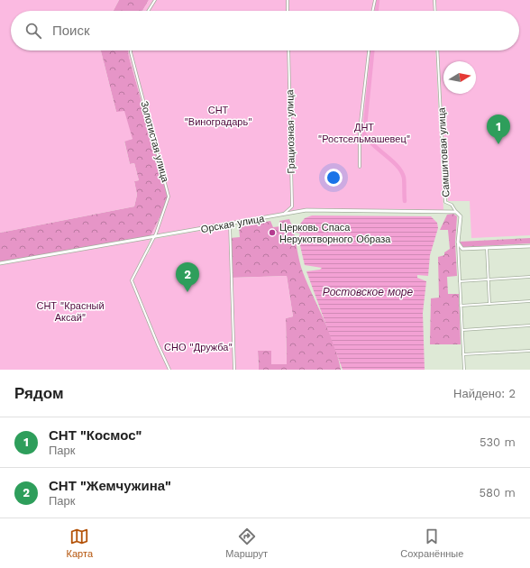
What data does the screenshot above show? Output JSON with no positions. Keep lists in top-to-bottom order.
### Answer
{
  "streets": {
    "main road": ["Орская улица"],
    "street": ["Грациозная улица", "Золотистая улица", "Самшитовая улица"]
  },
  "crossings": [
    ["Грациозная улица", "Орская улица"],
    ["Золотистая улица", "Орская улица"],
    ["Самшитовая улица", "Орская улица"]
  ],
  "water": ["Ростовское море"],
  "parks": [
    "СНТ \"Виноградарь\"",
    "ДНТ \"Ростсельмашевец\"",
    "СНТ \"Красный Аксай\"",
    "СНО \"Дружба\""
  ],
  "places": ["Церковь Спаса Нерукотворного Образа"],
  "north": "right",
  "page": {
    "search": "Поиск",
    "pins": ["1", "2"],
    "heading": ["Рядом", "Найдено: 2"],
    "list": [
      {
        "mark": "1",
        "name": "СНТ \"Космос\"",
        "note": "Парк",
        "value": "530 m"
      },
      {
        "mark": "2",
        "name": "СНТ \"Жемчужина\"",
        "note": "Парк",
        "value": "580 m"
      }
    ],
    "nav": ["Карта", "Маршрут", "Сохранённые"]
  }
}
